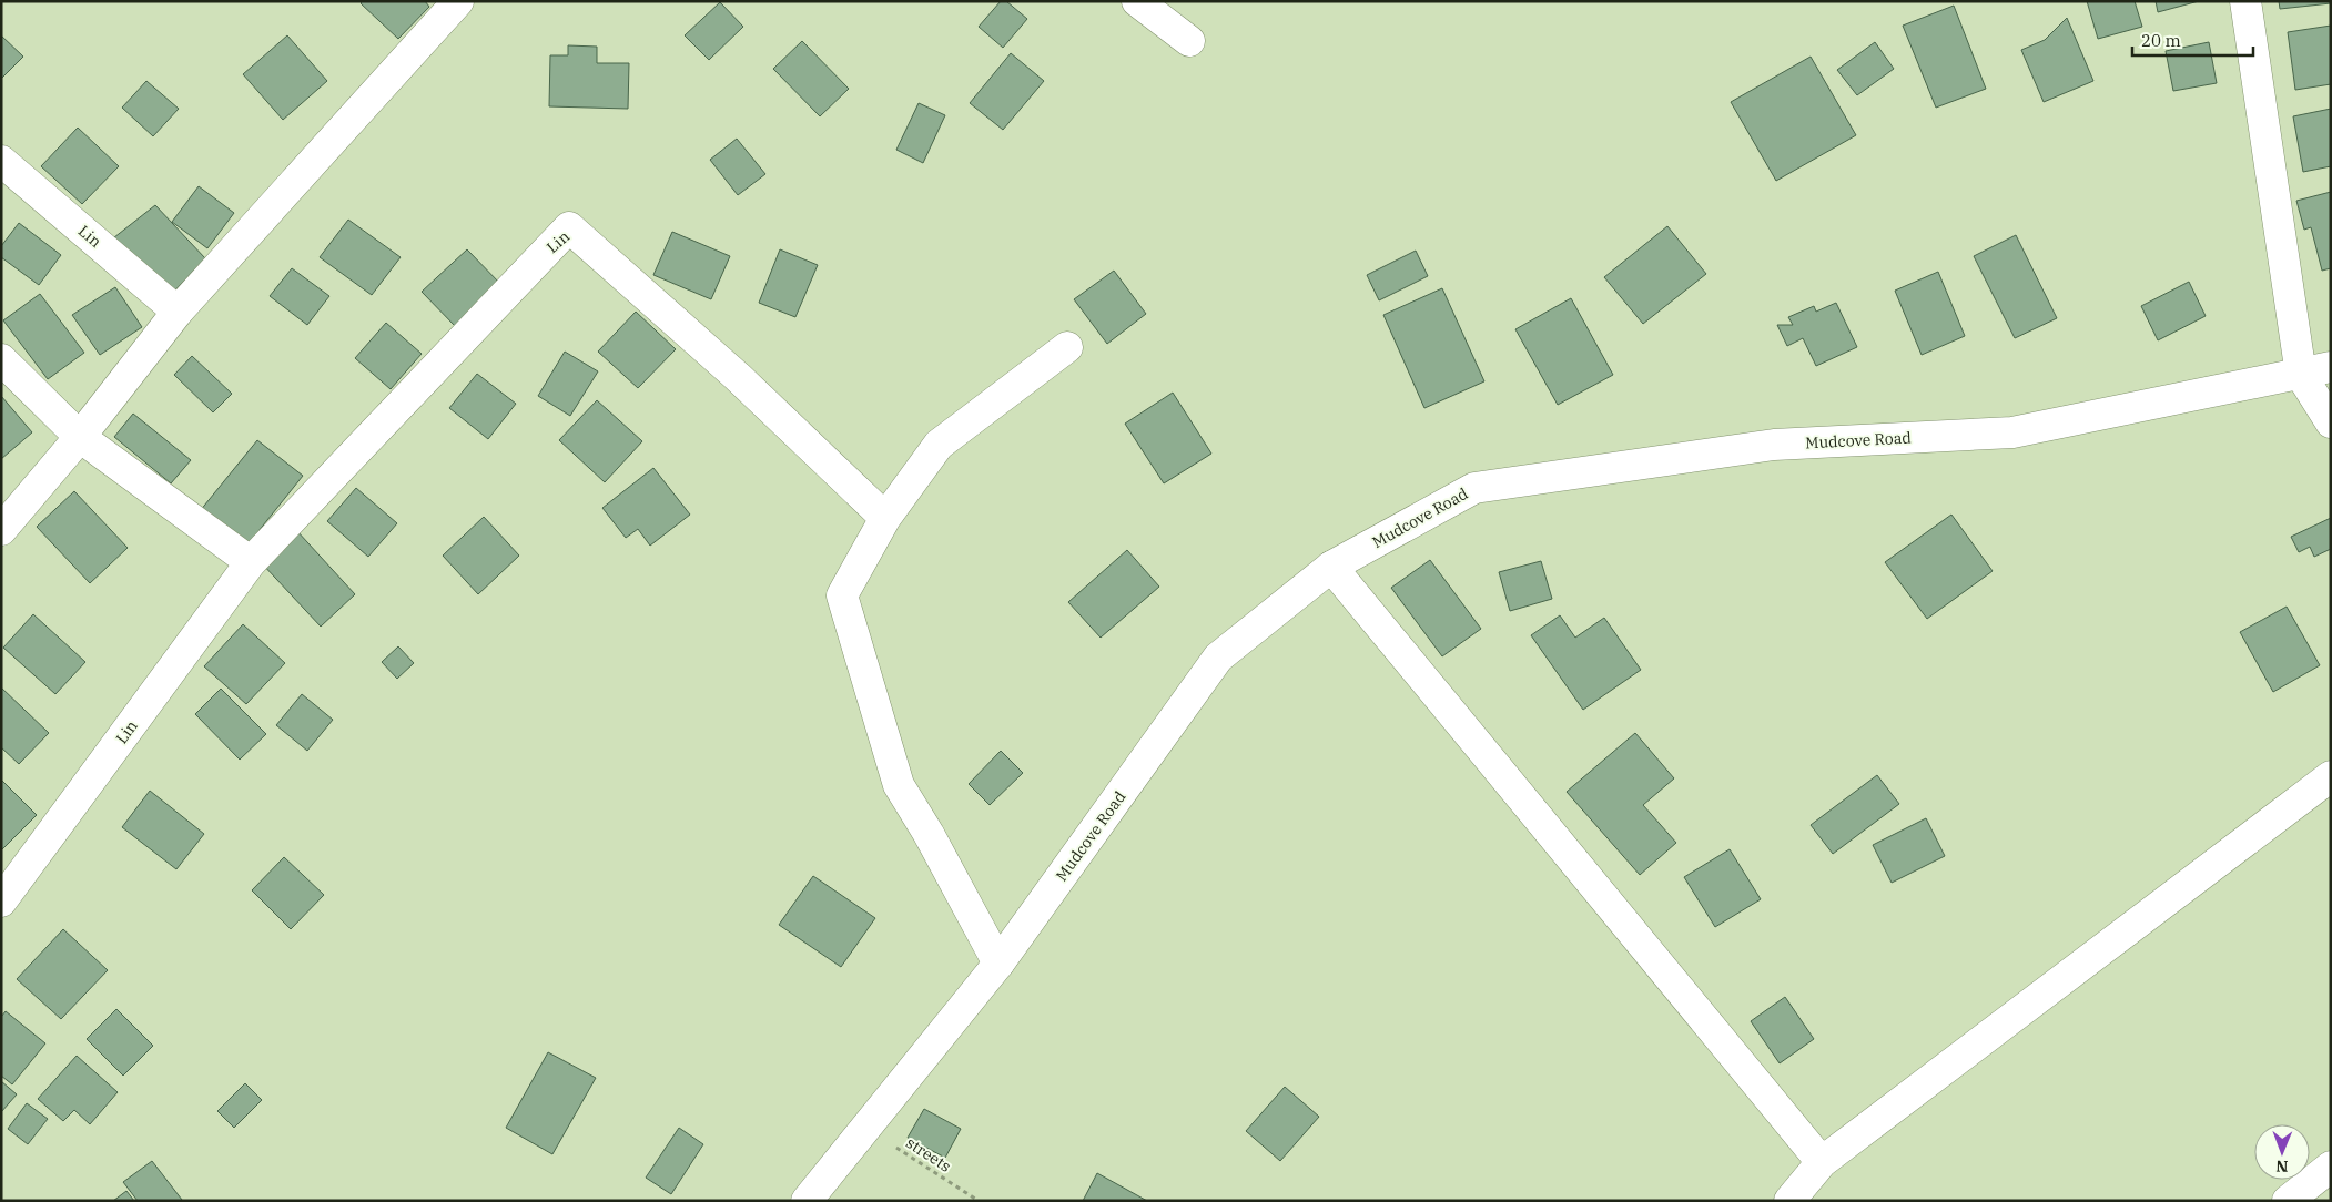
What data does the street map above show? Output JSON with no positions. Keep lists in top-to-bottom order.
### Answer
{
  "streets": {
    "street": ["Lin", "Mudcove Road"],
    "path": ["streets"]
  },
  "crossings": [
    ["Mudcove Road", "streets"]
  ],
  "scale_bar": "20 m",
  "north": "bottom"
}
